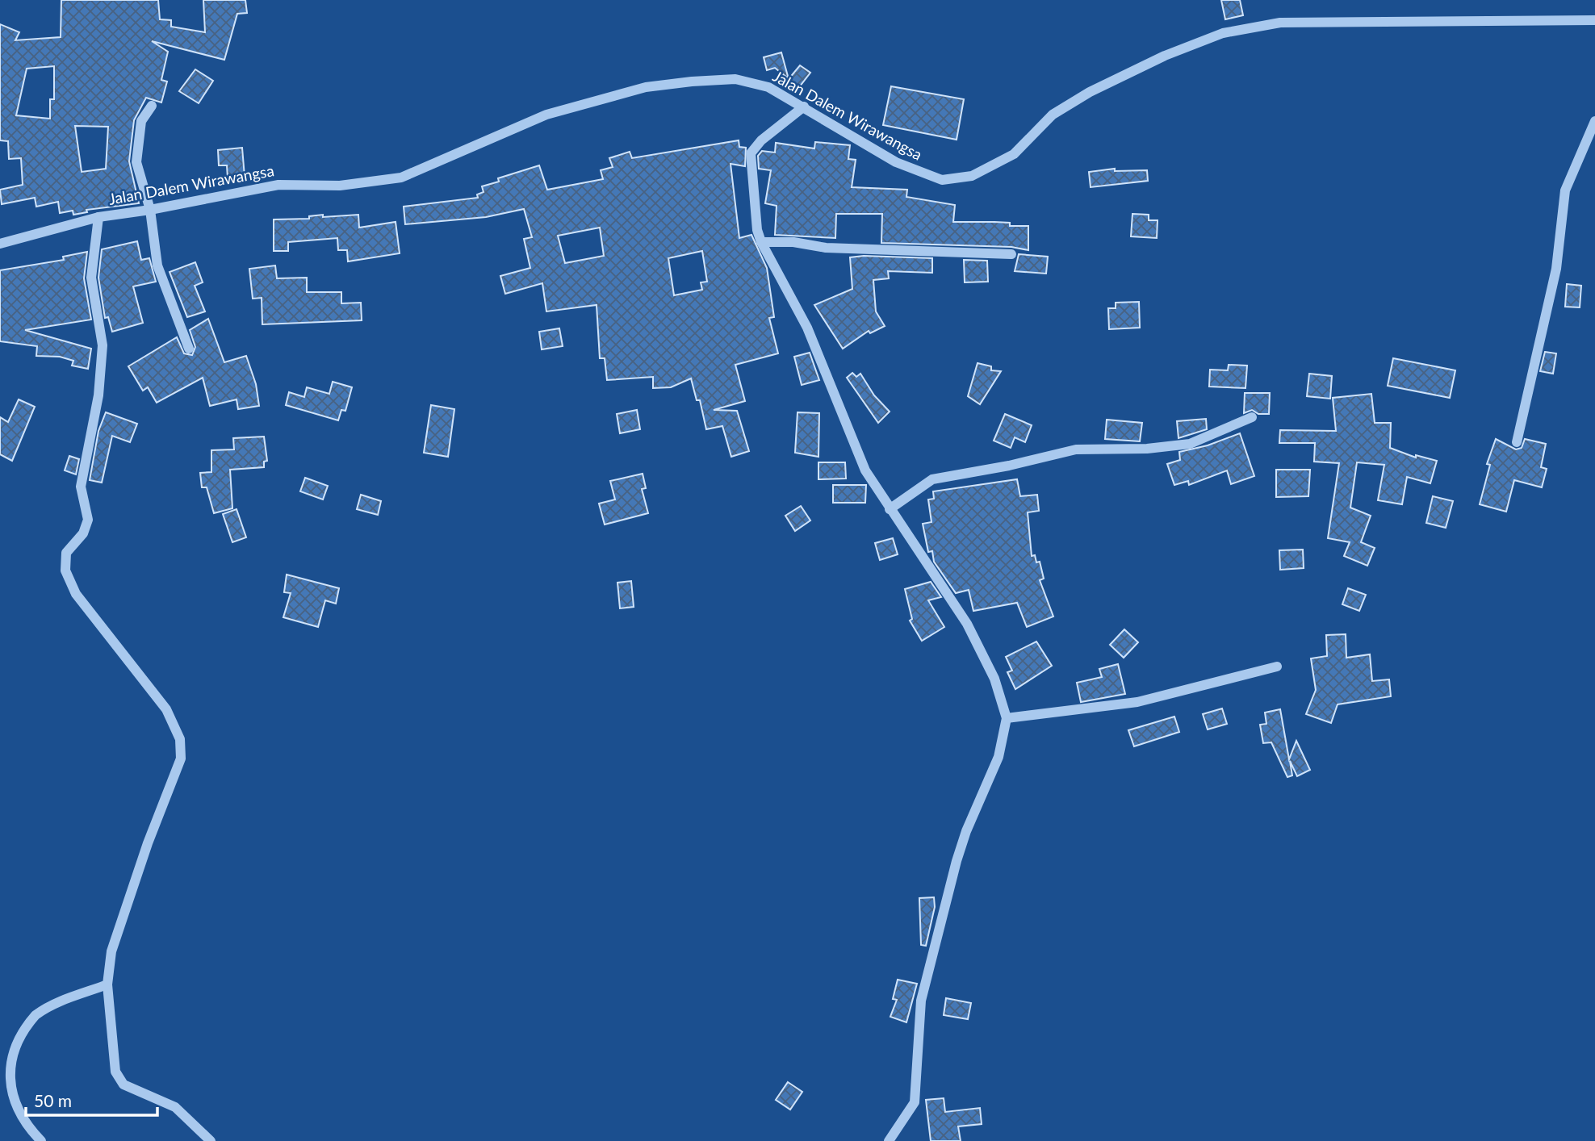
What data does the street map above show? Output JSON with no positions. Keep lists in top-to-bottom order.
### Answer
{
  "streets": {
    "street": ["Jalan Dalem Wirawangsa"]
  },
  "scale_bar": "50 m"
}
